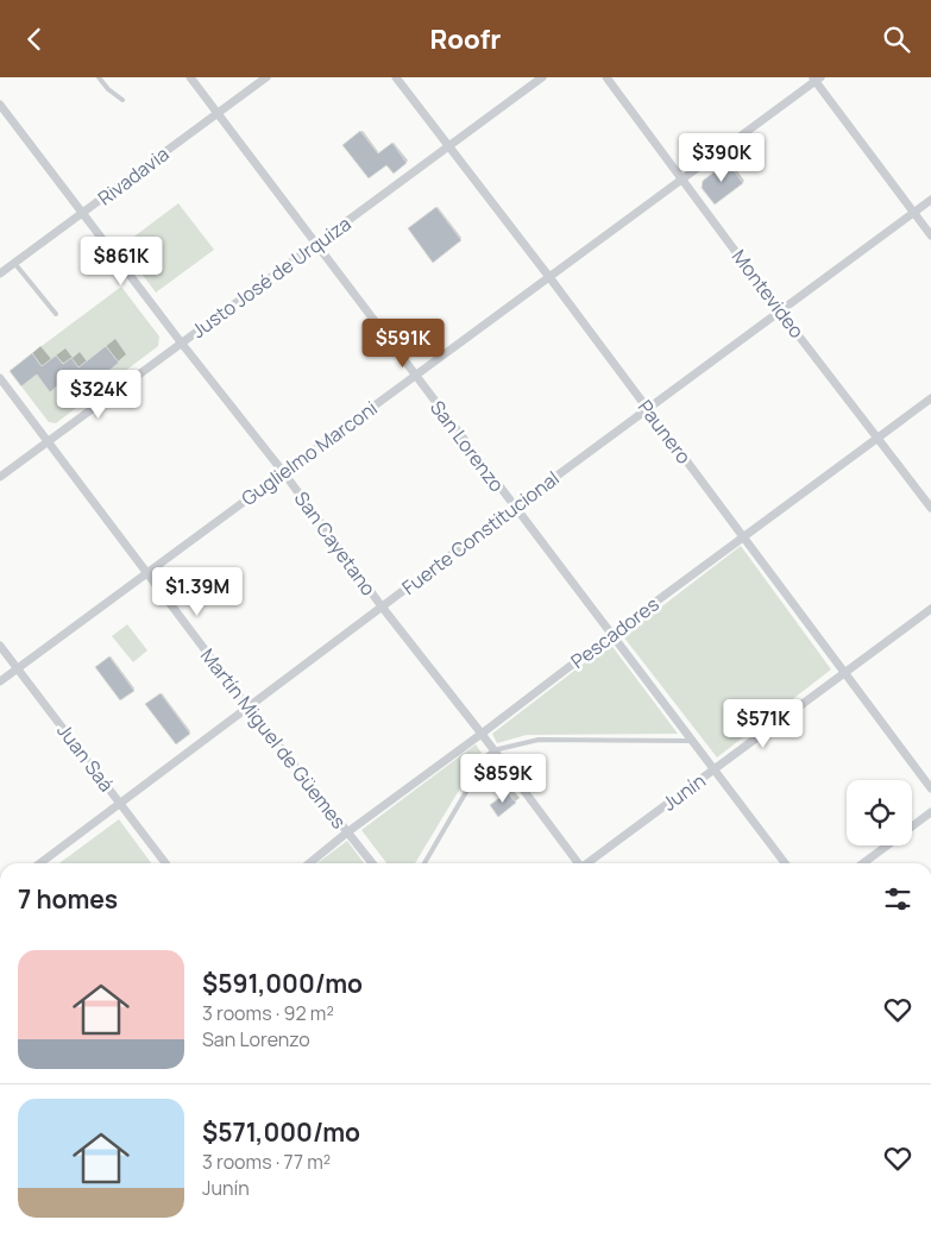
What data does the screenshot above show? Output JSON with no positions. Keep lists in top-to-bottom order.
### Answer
{
  "streets": {
    "street": [
      "Rivadavia",
      "Justo José de Urquiza",
      "Montevideo",
      "Paunero",
      "San Lorenzo",
      "Guglielmo Marconi",
      "Fuerte Constitucional",
      "San Cayetano",
      "Pescadores",
      "Martín Miguel de Güemes",
      "Juan Saá",
      "Junín"
    ]
  },
  "crossings": [
    ["Rivadavia", "San Lorenzo"],
    ["Rivadavia", "San Cayetano"],
    ["Justo José de Urquiza", "Paunero"],
    ["Justo José de Urquiza", "San Lorenzo"],
    ["Justo José de Urquiza", "San Cayetano"],
    ["Justo José de Urquiza", "Martín Miguel de Güemes"],
    ["Montevideo", "Guglielmo Marconi"],
    ["Montevideo", "Fuerte Constitucional"],
    ["Montevideo", "Pescadores"],
    ["Paunero", "Guglielmo Marconi"],
    ["Paunero", "Fuerte Constitucional"],
    ["Paunero", "Pescadores"],
    ["Paunero", "Junín"],
    ["San Lorenzo", "Guglielmo Marconi"],
    ["San Lorenzo", "Fuerte Constitucional"],
    ["San Lorenzo", "Pescadores"],
    ["San Lorenzo", "Junín"],
    ["Guglielmo Marconi", "San Cayetano"],
    ["Guglielmo Marconi", "Martín Miguel de Güemes"],
    ["Guglielmo Marconi", "Juan Saá"],
    ["Fuerte Constitucional", "San Cayetano"],
    ["Fuerte Constitucional", "Martín Miguel de Güemes"],
    ["Fuerte Constitucional", "Juan Saá"],
    ["San Cayetano", "Pescadores"],
    ["Pescadores", "Martín Miguel de Güemes"]
  ],
  "page": {
    "header": "Roofr",
    "price": [
      "$390K",
      "$861K",
      "$591K",
      "$324K",
      "$1.39M",
      "$571K",
      "$859K"
    ],
    "heading": "7 homes",
    "list": [
      {
        "name": "$591,000/mo",
        "note": "3 rooms · 92 m² · San Lorenzo"
      },
      {
        "name": "$571,000/mo",
        "note": "3 rooms · 77 m² · Junín"
      }
    ]
  }
}
